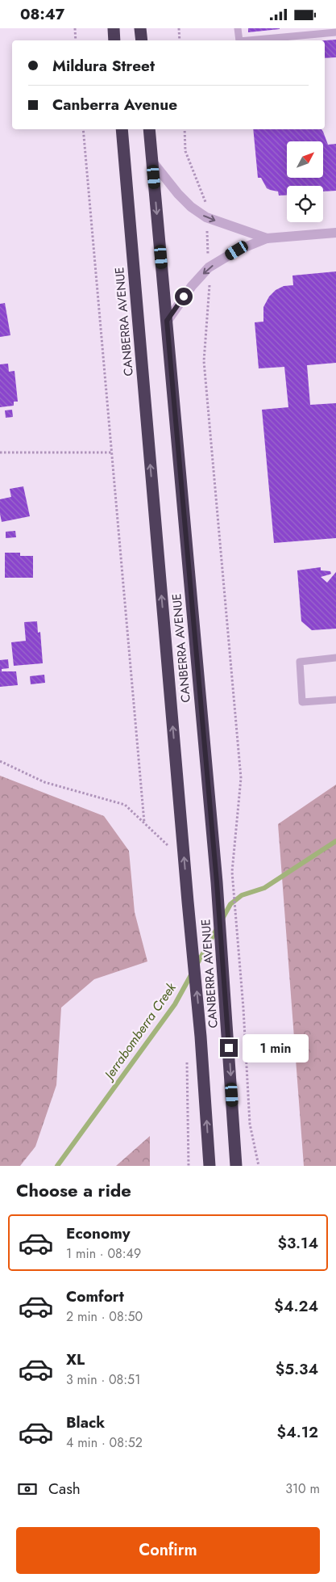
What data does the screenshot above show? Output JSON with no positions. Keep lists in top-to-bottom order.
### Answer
{
  "streets": {
    "highway": ["CANBERRA AVENUE"]
  },
  "water": ["Jerrabomberra Creek"],
  "north": "top right",
  "page": {
    "status": "08:47",
    "banner": ["Mildura Street", "Canberra Avenue"],
    "bubble": "1 min",
    "heading": "Choose a ride",
    "list": [
      {
        "name": "Economy",
        "note": "1 min · 08:49",
        "value": "$3.14"
      },
      {
        "name": "Comfort",
        "note": "2 min · 08:50",
        "value": "$4.24"
      },
      {
        "name": "XL",
        "note": "3 min · 08:51",
        "value": "$5.34"
      },
      {
        "name": "Black",
        "note": "4 min · 08:52",
        "value": "$4.12"
      }
    ],
    "pay": ["Cash", "310 m"],
    "buttons": "Confirm"
  }
}
